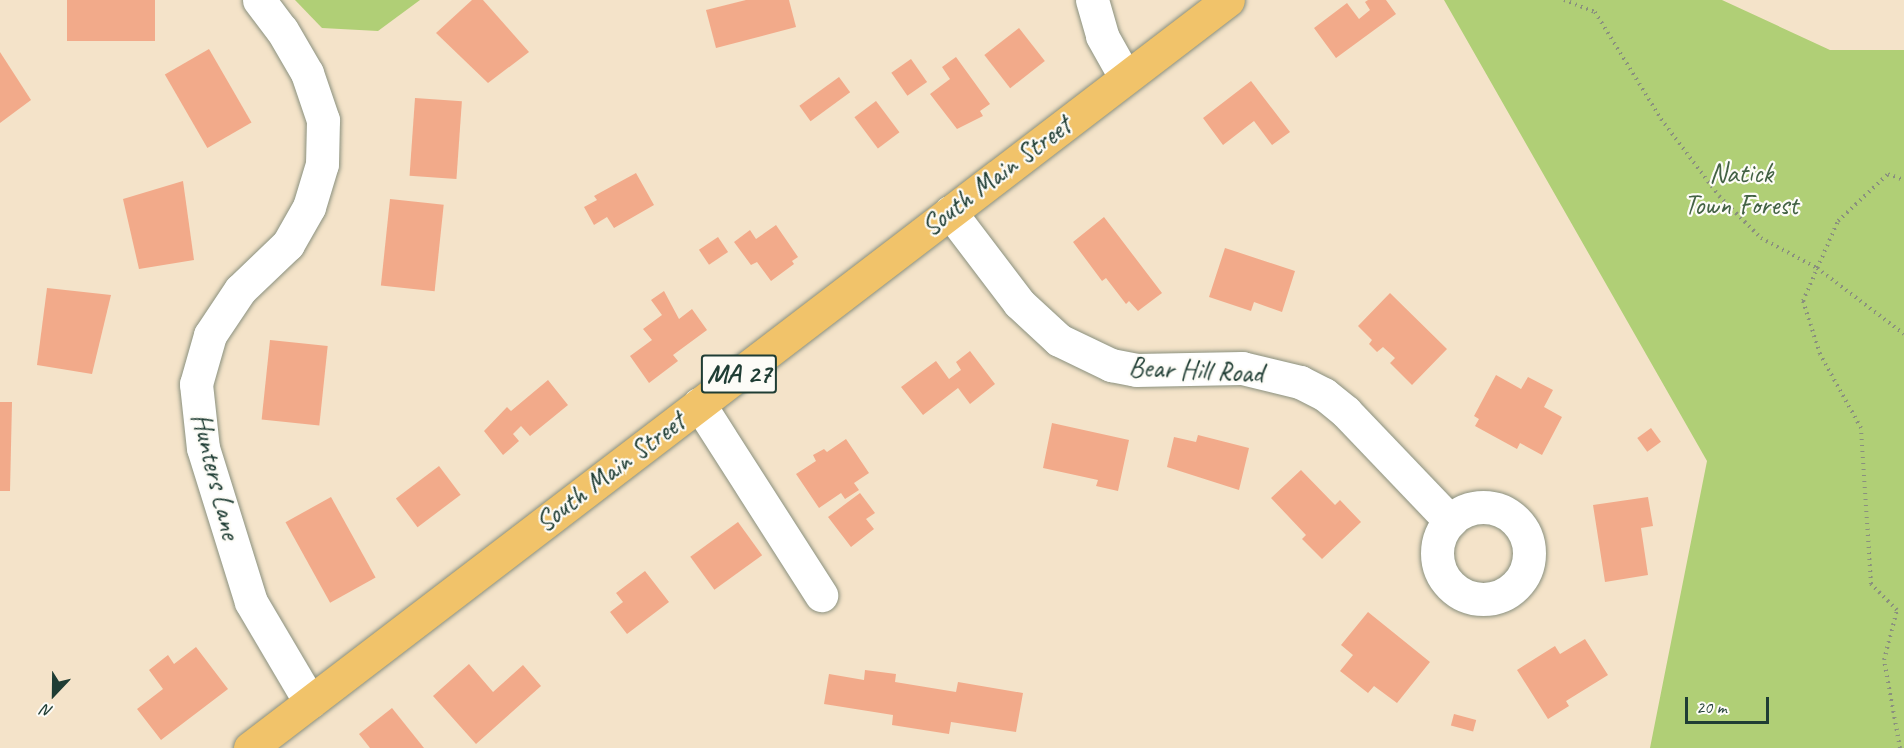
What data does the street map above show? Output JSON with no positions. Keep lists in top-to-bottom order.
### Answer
{
  "streets": {
    "main road": ["South Main Street", "MA 27"],
    "street": ["Bear Hill Road", "Hunters Lane"]
  },
  "crossings": [
    ["South Main Street", "Bear Hill Road"],
    ["South Main Street", "Hunters Lane"]
  ],
  "parks": ["Natick Town Forest"],
  "scale_bar": "20 m",
  "north": "bottom"
}
